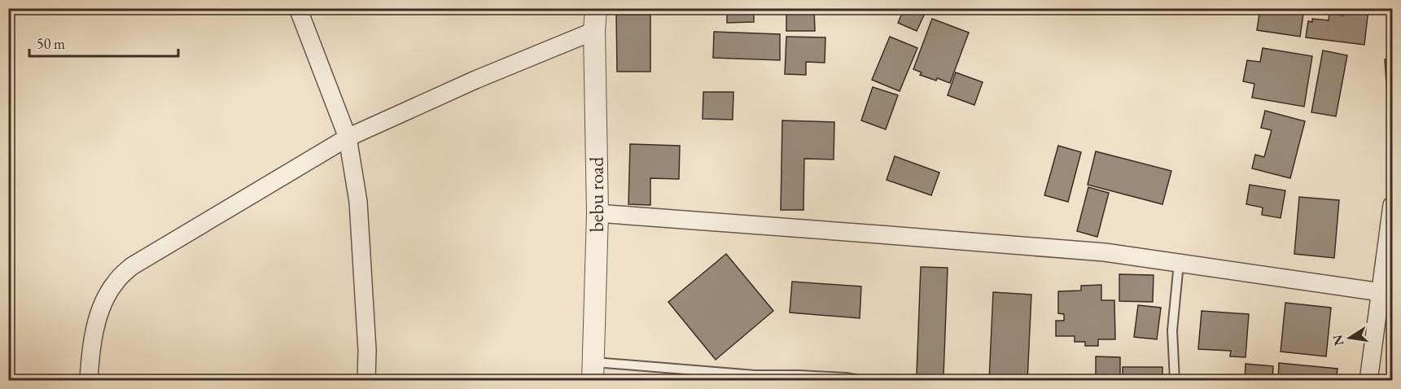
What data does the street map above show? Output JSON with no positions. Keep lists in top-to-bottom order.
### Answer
{
  "streets": {
    "street": ["bebu road"]
  },
  "scale_bar": "50 m",
  "north": "left"
}
